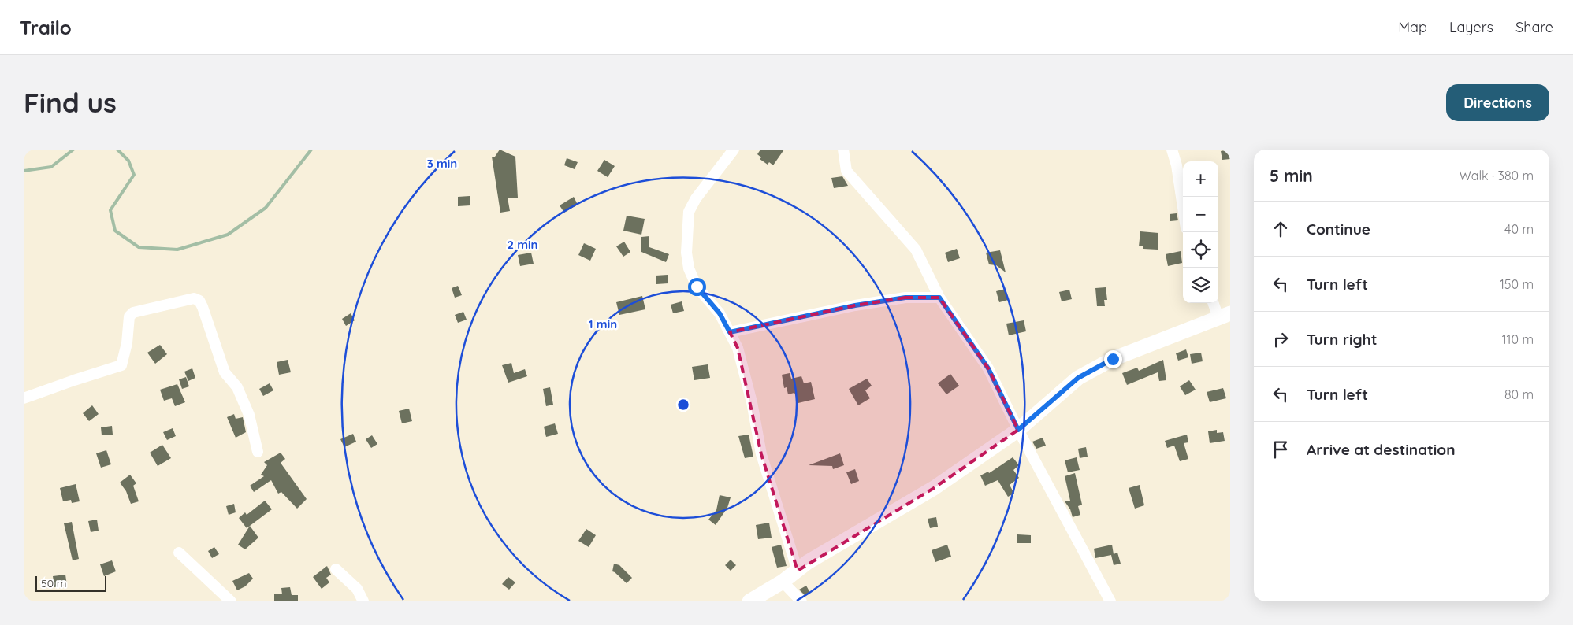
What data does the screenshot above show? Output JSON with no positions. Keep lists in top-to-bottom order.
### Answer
{
  "scale_bar": "50 m",
  "page": {
    "header": "Trailo",
    "nav": ["Map", "Layers", "Share"],
    "buttons": "Directions",
    "title": "Find us",
    "heading": ["5 min", "Walk · 380 m"],
    "map_buttons": ["+", "−"],
    "list": [
      ["Continue", "40 m"],
      ["Turn left", "150 m"],
      ["Turn right", "110 m"],
      ["Turn left", "80 m"],
      "Arrive at destination"
    ],
    "scale": "50 m"
  },
  "rings": ["3 min", "2 min", "1 min"]
}
